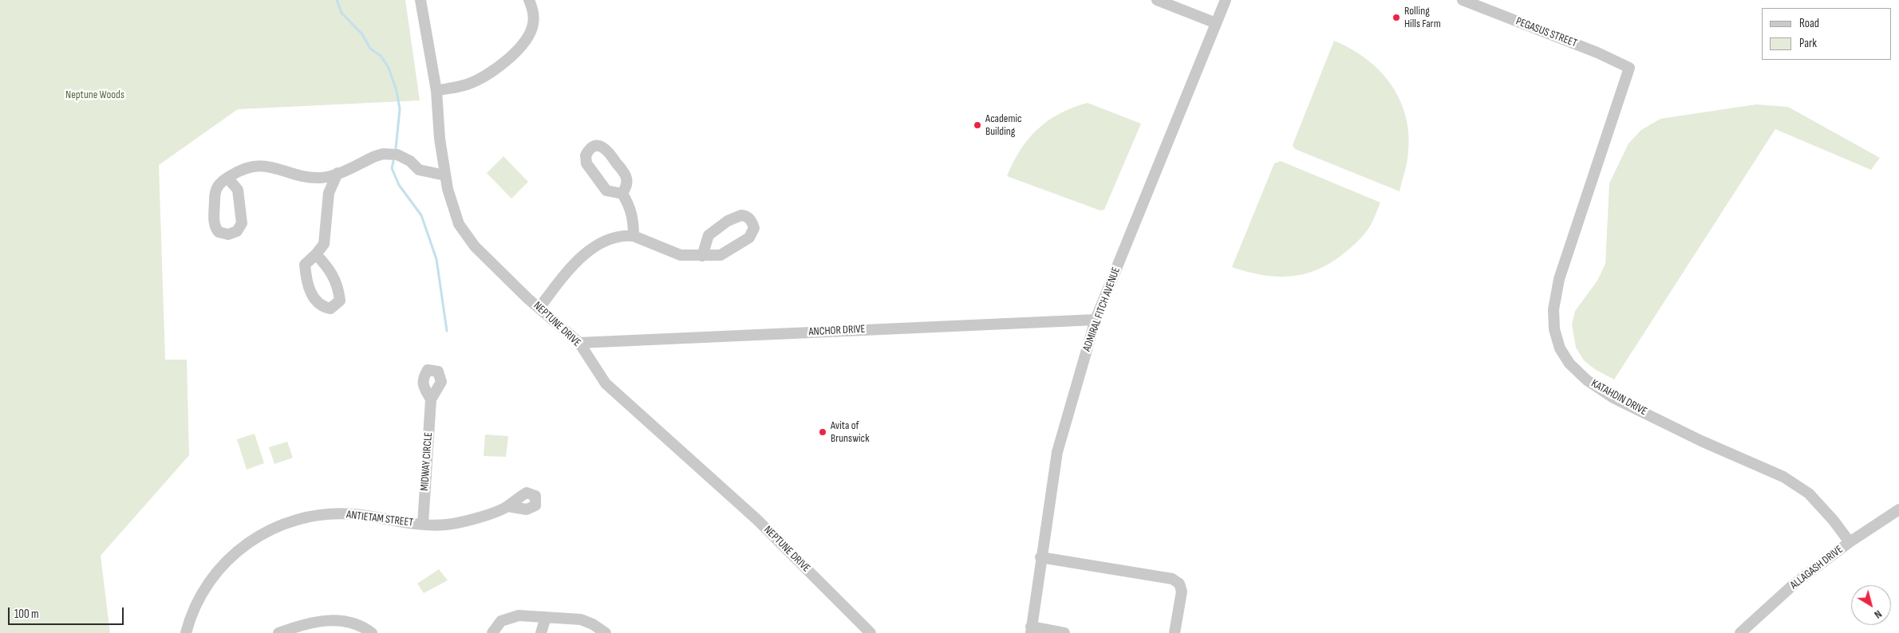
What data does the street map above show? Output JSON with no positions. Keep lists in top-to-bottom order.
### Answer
{
  "streets": {
    "street": [
      "PEGASUS STREET",
      "ADMIRAL FITCH AVENUE",
      "NEPTUNE DRIVE",
      "ANCHOR DRIVE",
      "KATAHDIN DRIVE",
      "MIDWAY CIRCLE",
      "ANTIETAM STREET",
      "ALLAGASH DRIVE"
    ]
  },
  "crossings": [
    ["PEGASUS STREET", "KATAHDIN DRIVE"],
    ["ADMIRAL FITCH AVENUE", "ANCHOR DRIVE"],
    ["NEPTUNE DRIVE", "ANCHOR DRIVE"],
    ["KATAHDIN DRIVE", "ALLAGASH DRIVE"],
    ["MIDWAY CIRCLE", "ANTIETAM STREET"]
  ],
  "parks": ["Neptune Woods"],
  "places": ["Rolling Hills Farm", "Academic Building", "Avita of Brunswick"],
  "legend": ["Road", "Park"],
  "scale_bar": "100 m",
  "north": "bottom right"
}
